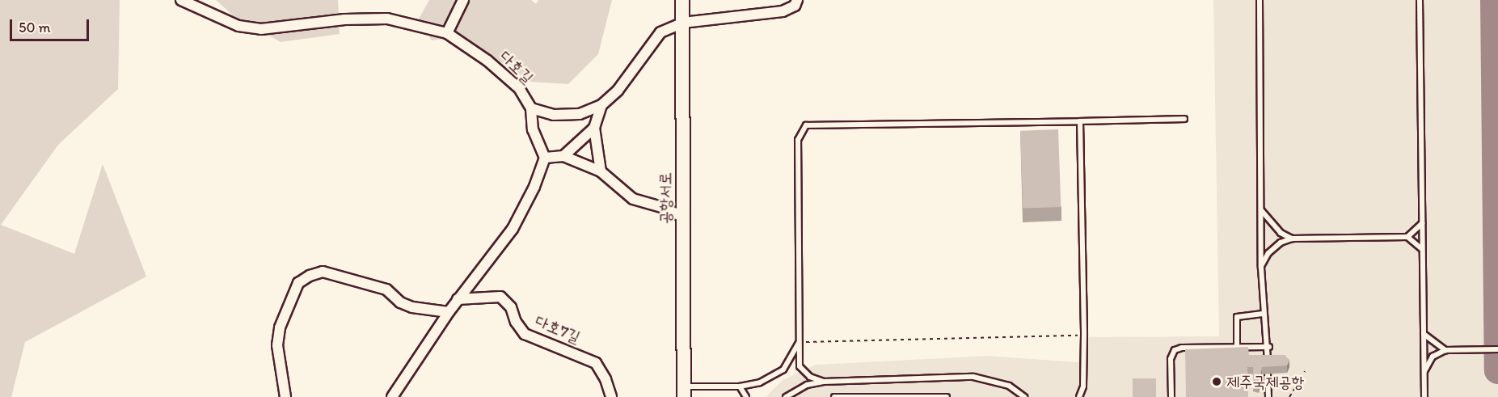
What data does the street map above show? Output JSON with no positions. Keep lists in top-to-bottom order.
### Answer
{
  "streets": {
    "street": ["다호길", "공항서로", "다호7길"]
  },
  "places": ["제주국제공항"],
  "scale_bar": "50 m"
}
